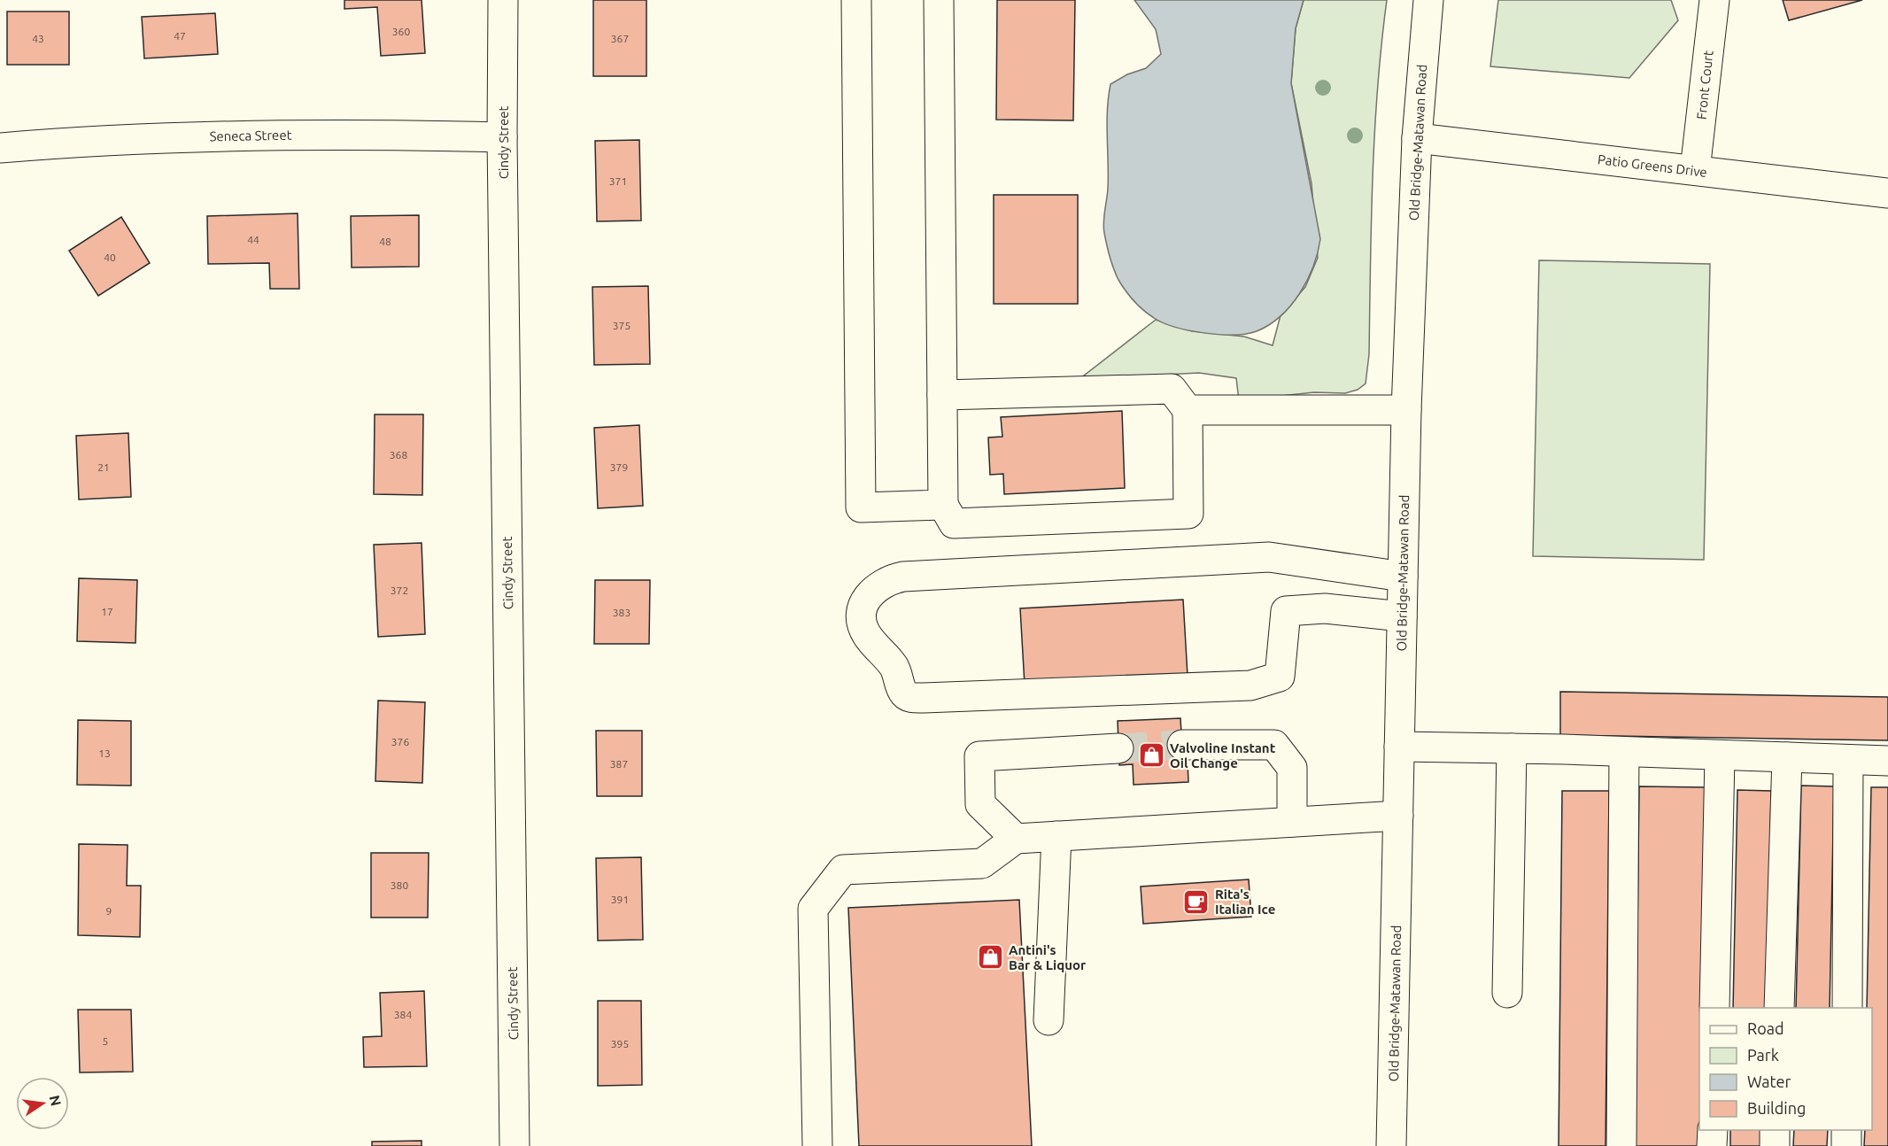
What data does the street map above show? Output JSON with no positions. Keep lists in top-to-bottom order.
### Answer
{
  "streets": {
    "street": [
      "Front Court",
      "Seneca Street",
      "Cindy Street",
      "Old Bridge-Matawan Road",
      "Patio Greens Drive"
    ]
  },
  "crossings": [
    ["Front Court", "Patio Greens Drive"],
    ["Seneca Street", "Cindy Street"],
    ["Old Bridge-Matawan Road", "Patio Greens Drive"]
  ],
  "places": {
    "shop": ["Valvoline Instant Oil Change", "Antini's Bar & Liquor"],
    "cafe": ["Rita's Italian Ice"]
  },
  "house_numbers": [
    "360",
    "47",
    "43",
    "367",
    "371",
    "44",
    "48",
    "40",
    "375",
    "368",
    "21",
    "379",
    "372",
    "17",
    "383",
    "376",
    "13",
    "387",
    "380",
    "391",
    "9",
    "384",
    "5",
    "395"
  ],
  "legend": [
    "Road",
    "Park",
    "Water",
    "Building"
  ],
  "north": "right"
}
